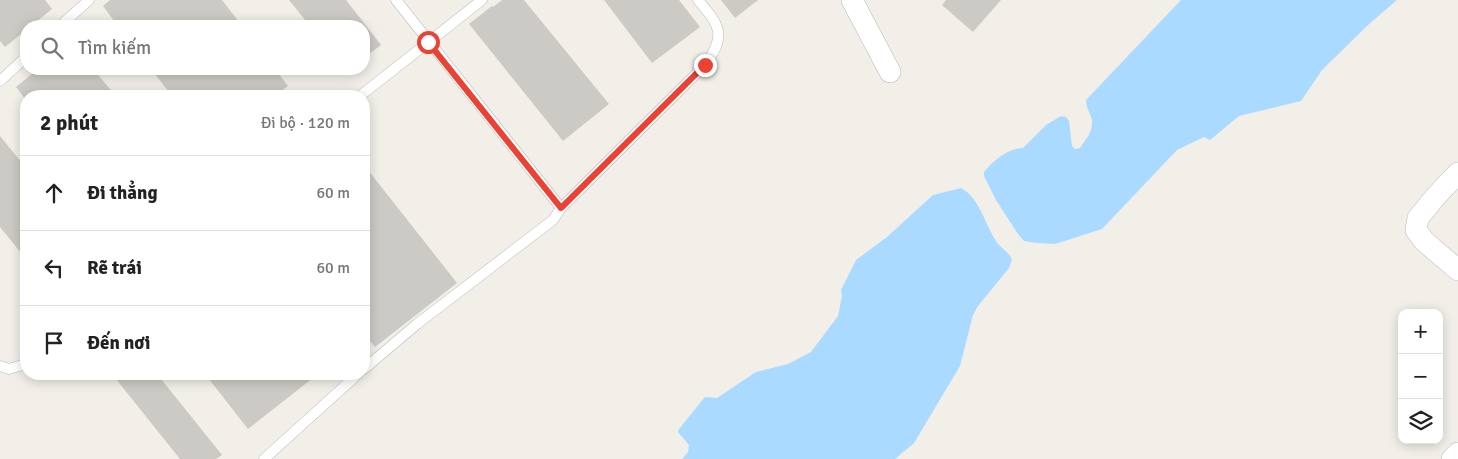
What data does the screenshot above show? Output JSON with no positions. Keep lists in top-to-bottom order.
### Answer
{
  "page": {
    "search": "Tìm kiếm",
    "heading": ["2 phút", "Đi bộ · 120 m"],
    "list": [
      ["Đi thẳng", "60 m"],
      ["Rẽ trái", "60 m"],
      "Đến nơi"
    ],
    "map_buttons": ["+", "−"]
  }
}
